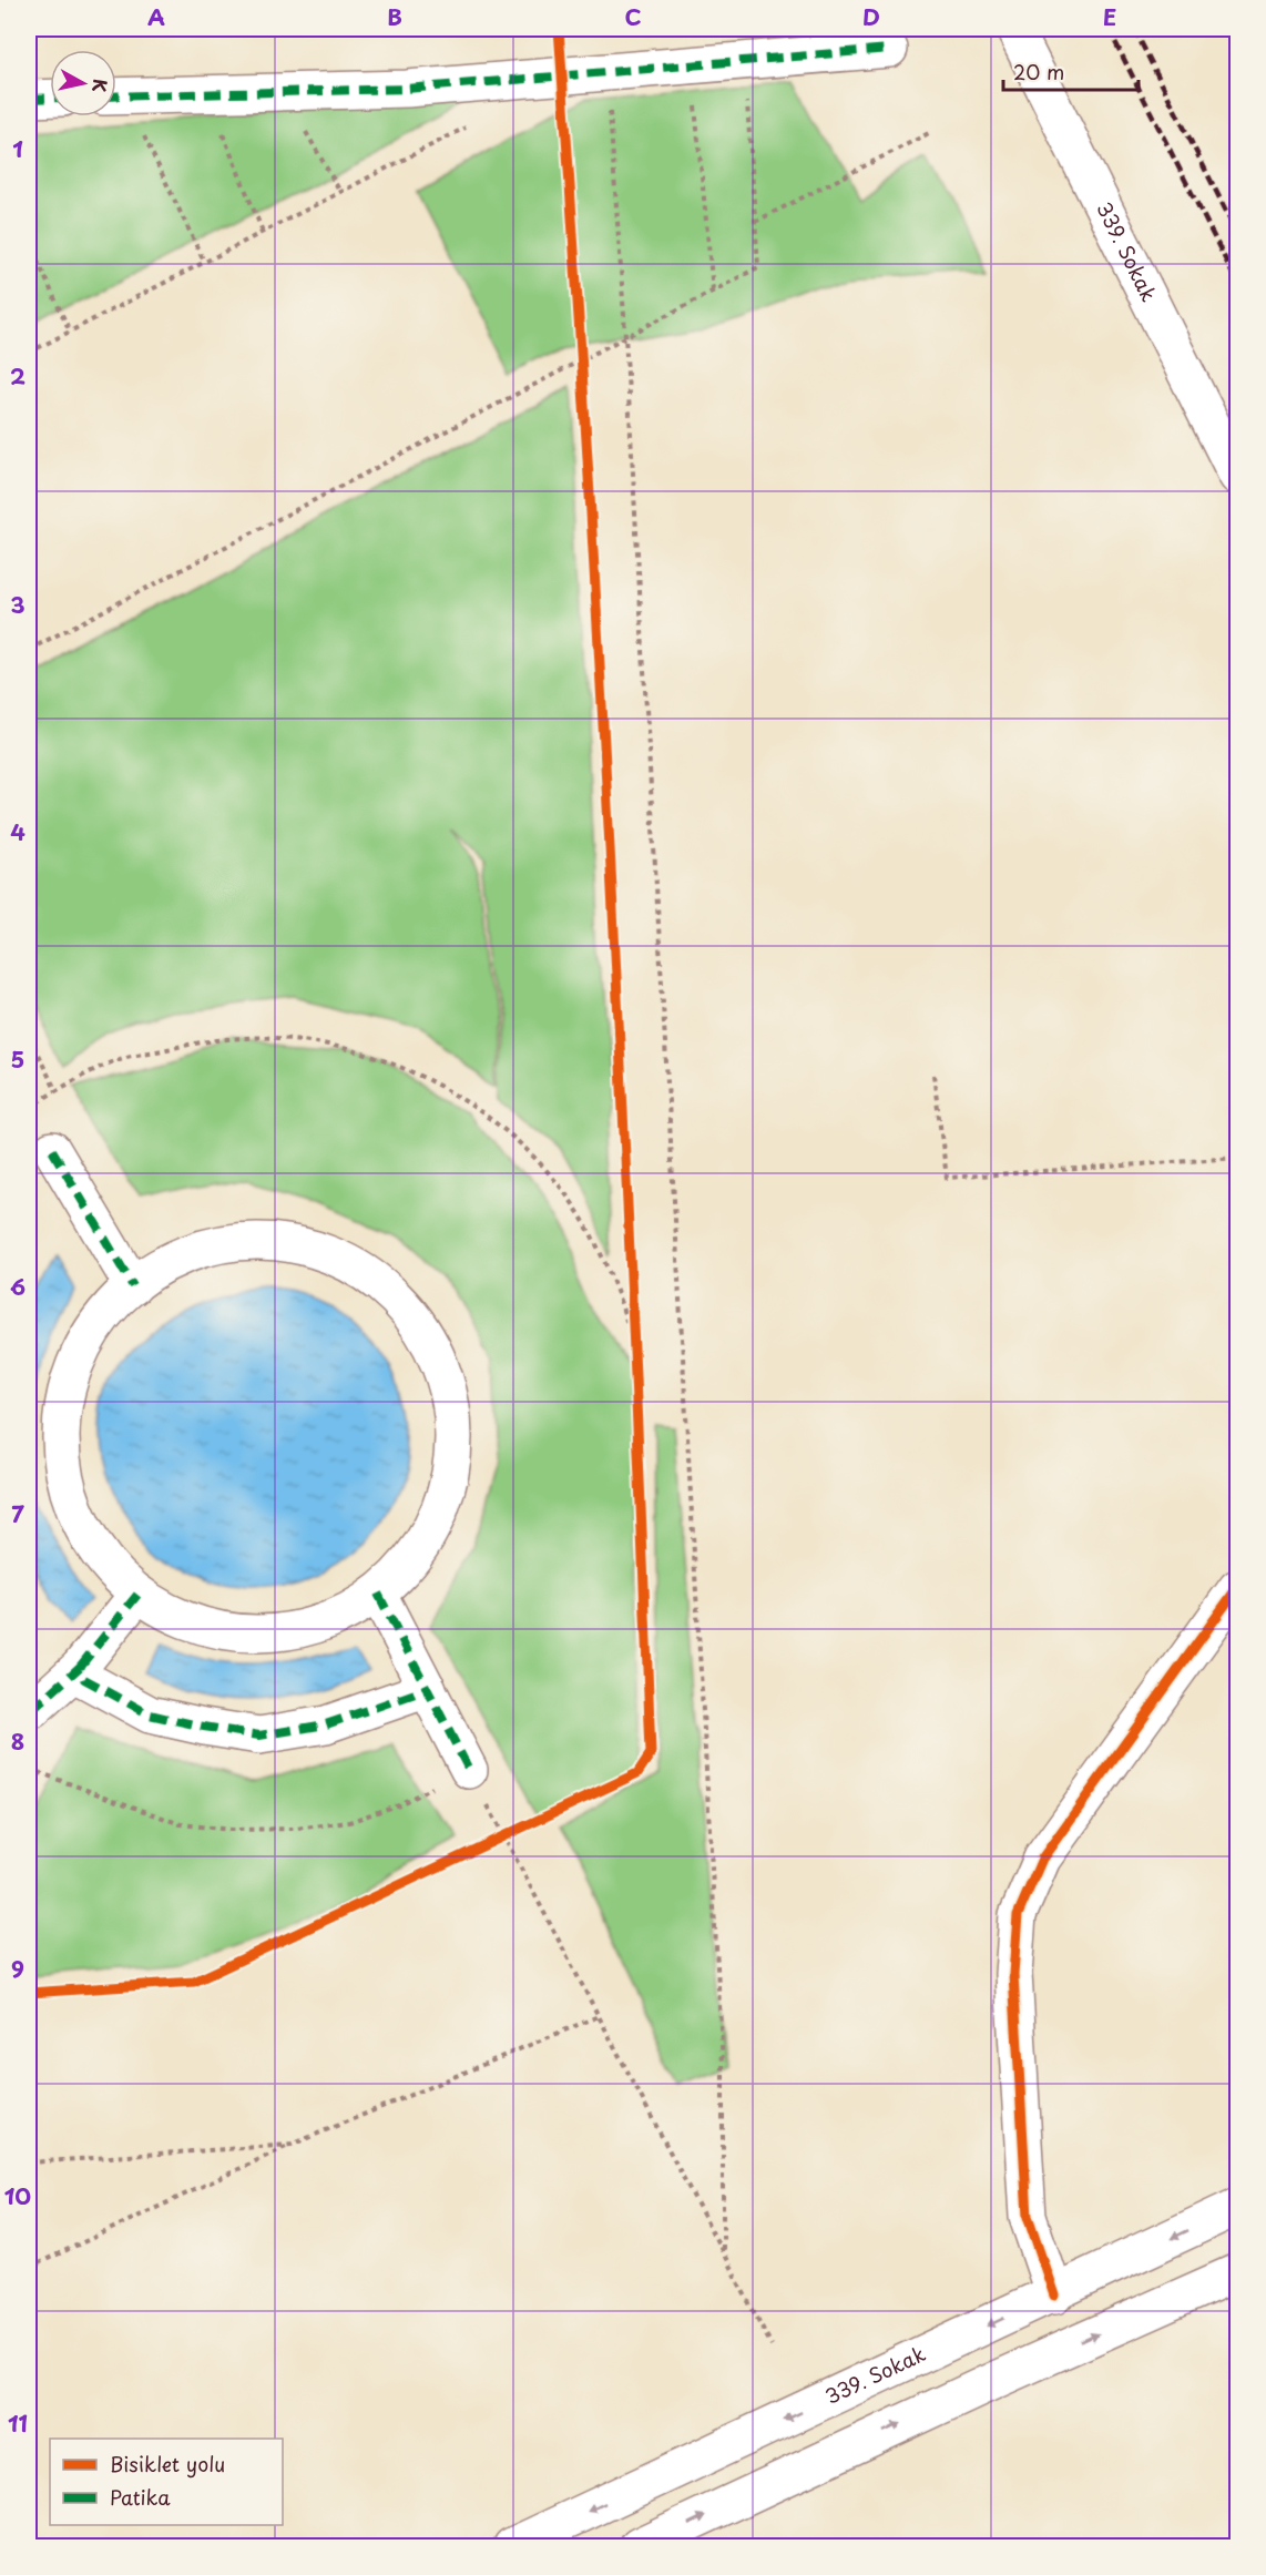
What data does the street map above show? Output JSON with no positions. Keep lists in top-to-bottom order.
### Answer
{
  "streets": {
    "street": ["339. Sokak"]
  },
  "legend": ["Bisiklet yolu", "Patika"],
  "scale_bar": "20 m",
  "north": "right",
  "grid": {
    "columns": [
      "A",
      "B",
      "C",
      "D",
      "E"
    ],
    "rows": [
      "1",
      "2",
      "3",
      "4",
      "5",
      "6",
      "7",
      "8",
      "9",
      "10",
      "11"
    ]
  }
}
